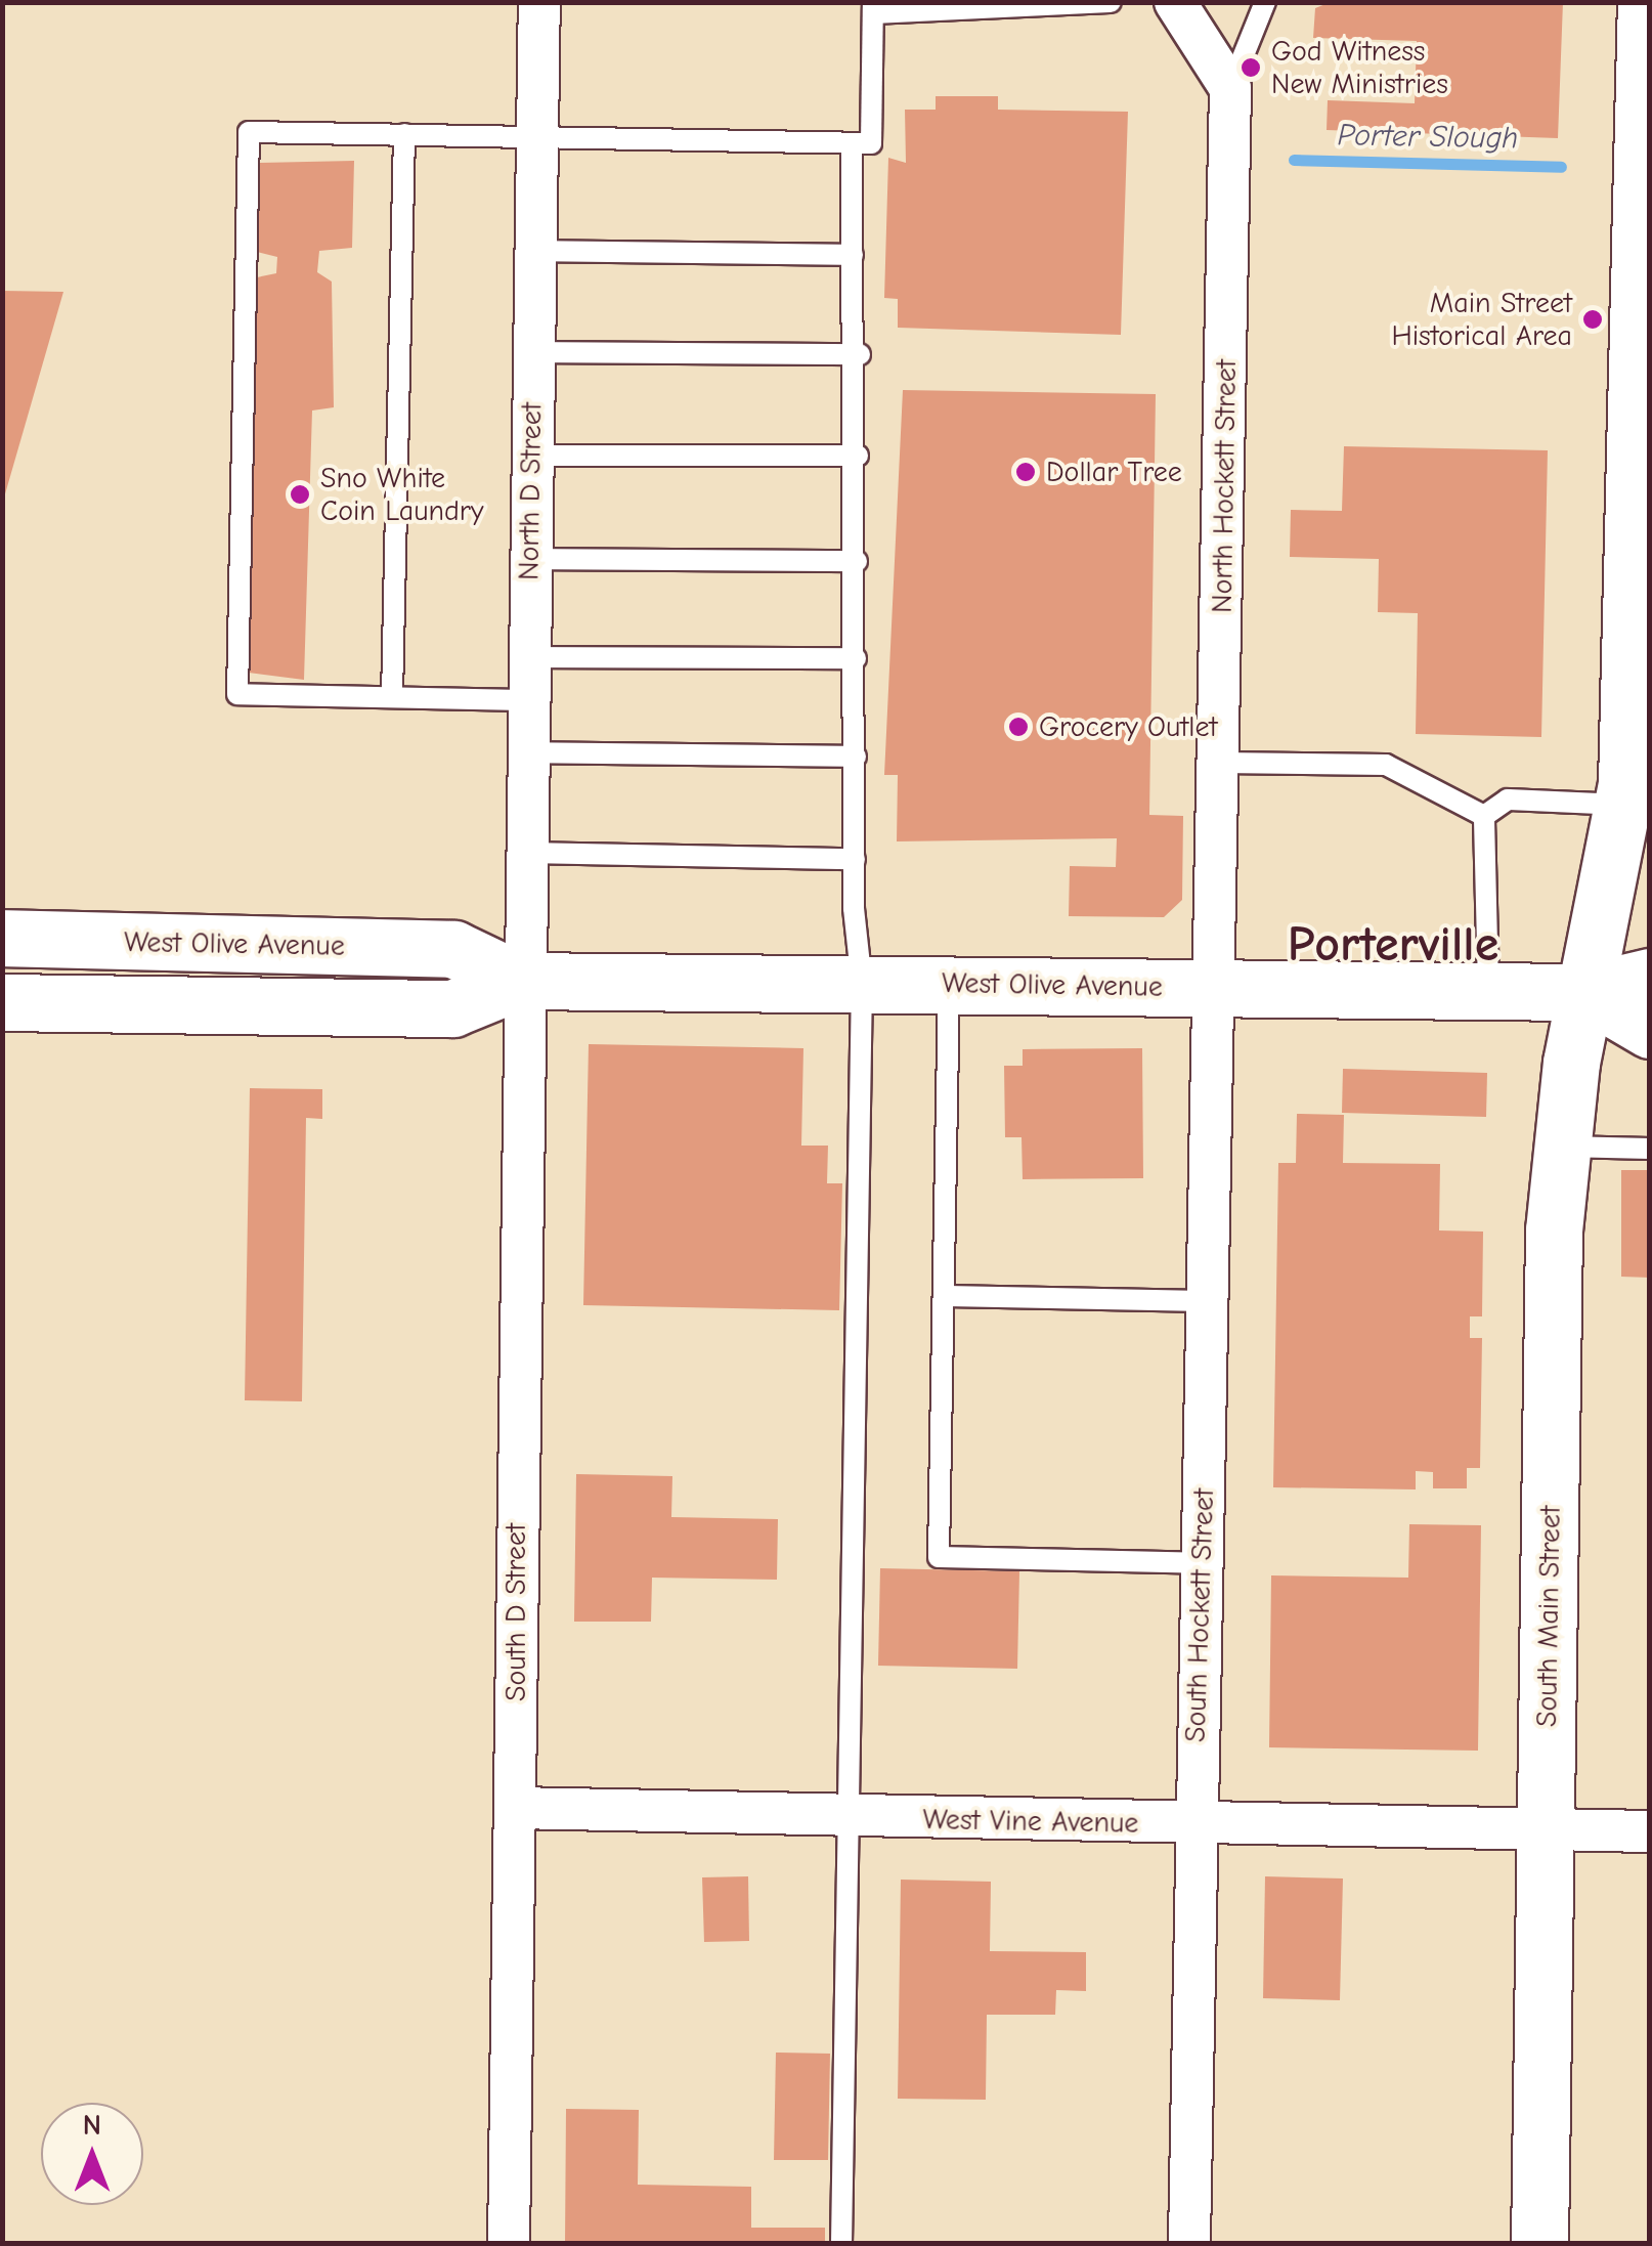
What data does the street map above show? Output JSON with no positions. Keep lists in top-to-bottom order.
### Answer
{
  "streets": {
    "main road": ["West Olive Avenue", "South Main Street"],
    "street": [
      "North Hockett Street",
      "North D Street",
      "South D Street",
      "South Hockett Street",
      "West Vine Avenue"
    ]
  },
  "crossings": [
    ["North Hockett Street", "West Olive Avenue"],
    ["North Hockett Street", "South Hockett Street"],
    ["North D Street", "West Olive Avenue"],
    ["North D Street", "South D Street"],
    ["West Olive Avenue", "South D Street"],
    ["West Olive Avenue", "South Hockett Street"],
    ["West Olive Avenue", "South Main Street"],
    ["South D Street", "West Vine Avenue"],
    ["South Hockett Street", "West Vine Avenue"],
    ["South Main Street", "West Vine Avenue"]
  ],
  "districts": ["Porterville"],
  "water": ["Porter Slough"],
  "places": [
    "God Witness New Ministries",
    "Main Street Historical Area",
    "Dollar Tree",
    "Sno White Coin Laundry",
    "Grocery Outlet"
  ],
  "north": "top"
}
